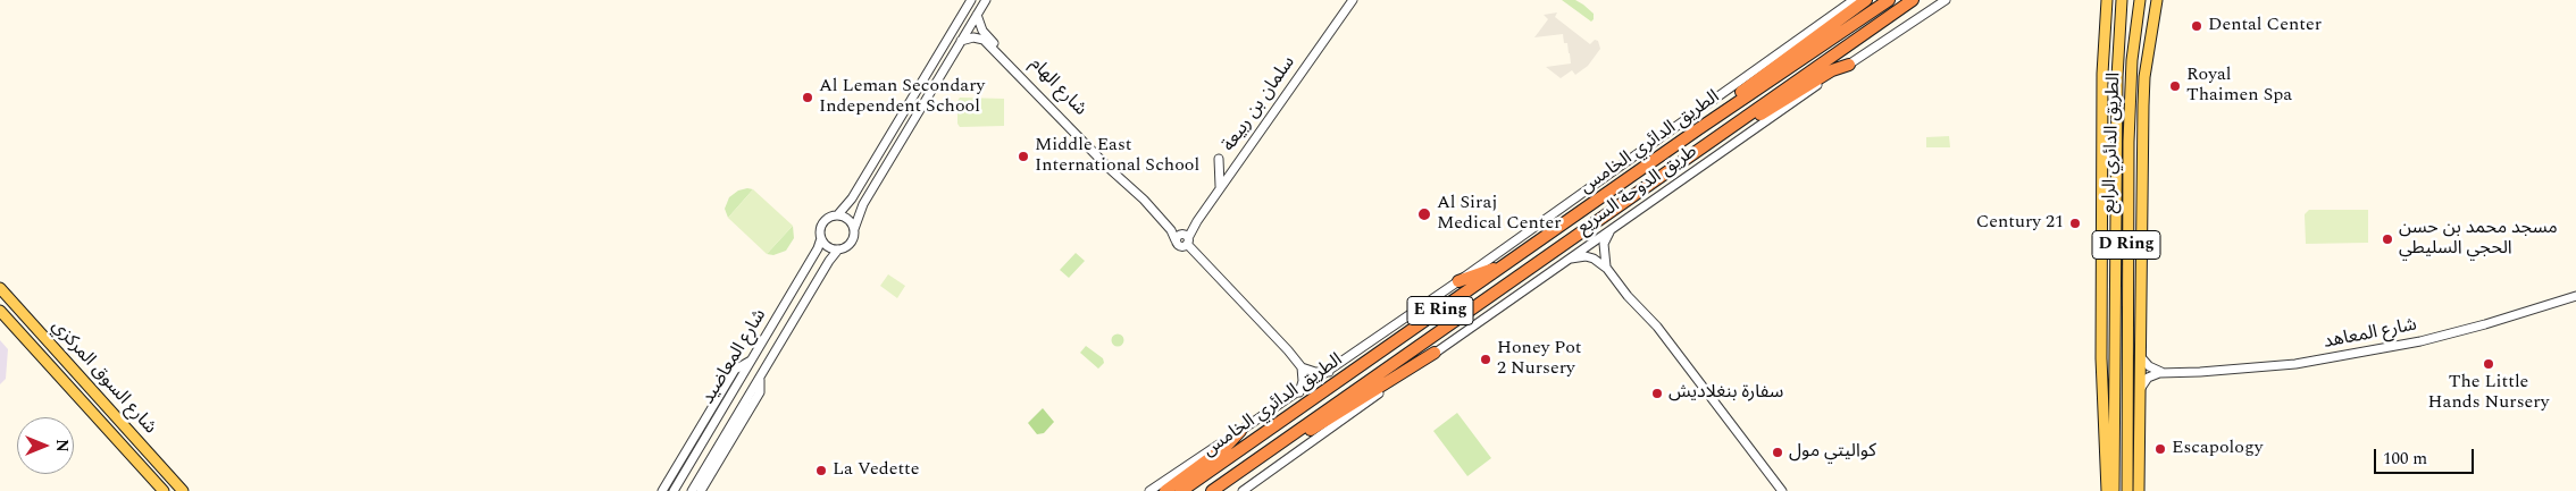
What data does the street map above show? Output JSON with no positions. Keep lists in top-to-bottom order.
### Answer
{
  "streets": {
    "highway": ["الطريق الدائري الخامس", "E Ring"],
    "main road": ["الطريق الدائري الرابع", "D Ring", "شارع السوق المركزي"],
    "street": [
      "شارع الهام",
      "سلمان بن ربيعة",
      "طريق الدوحة السريع",
      "شارع المعاهد",
      "شارع المعاضيد"
    ]
  },
  "crossings": [
    ["شارع الهام", "سلمان بن ربيعة"]
  ],
  "places": [
    "Dental Center",
    "Royal Thaimen Spa",
    "Al Leman Secondary Independent School",
    "Middle East International School",
    "Al Siraj Medical Center",
    "Century 21",
    "مسجد محمد بن حسن الحجي السليطي",
    "Honey Pot 2 Nursery",
    "The Little Hands Nursery",
    "سفارة بنغلاديش",
    "Escapology",
    "كواليتي مول",
    "La Vedette"
  ],
  "scale_bar": "100 m",
  "north": "right"
}
